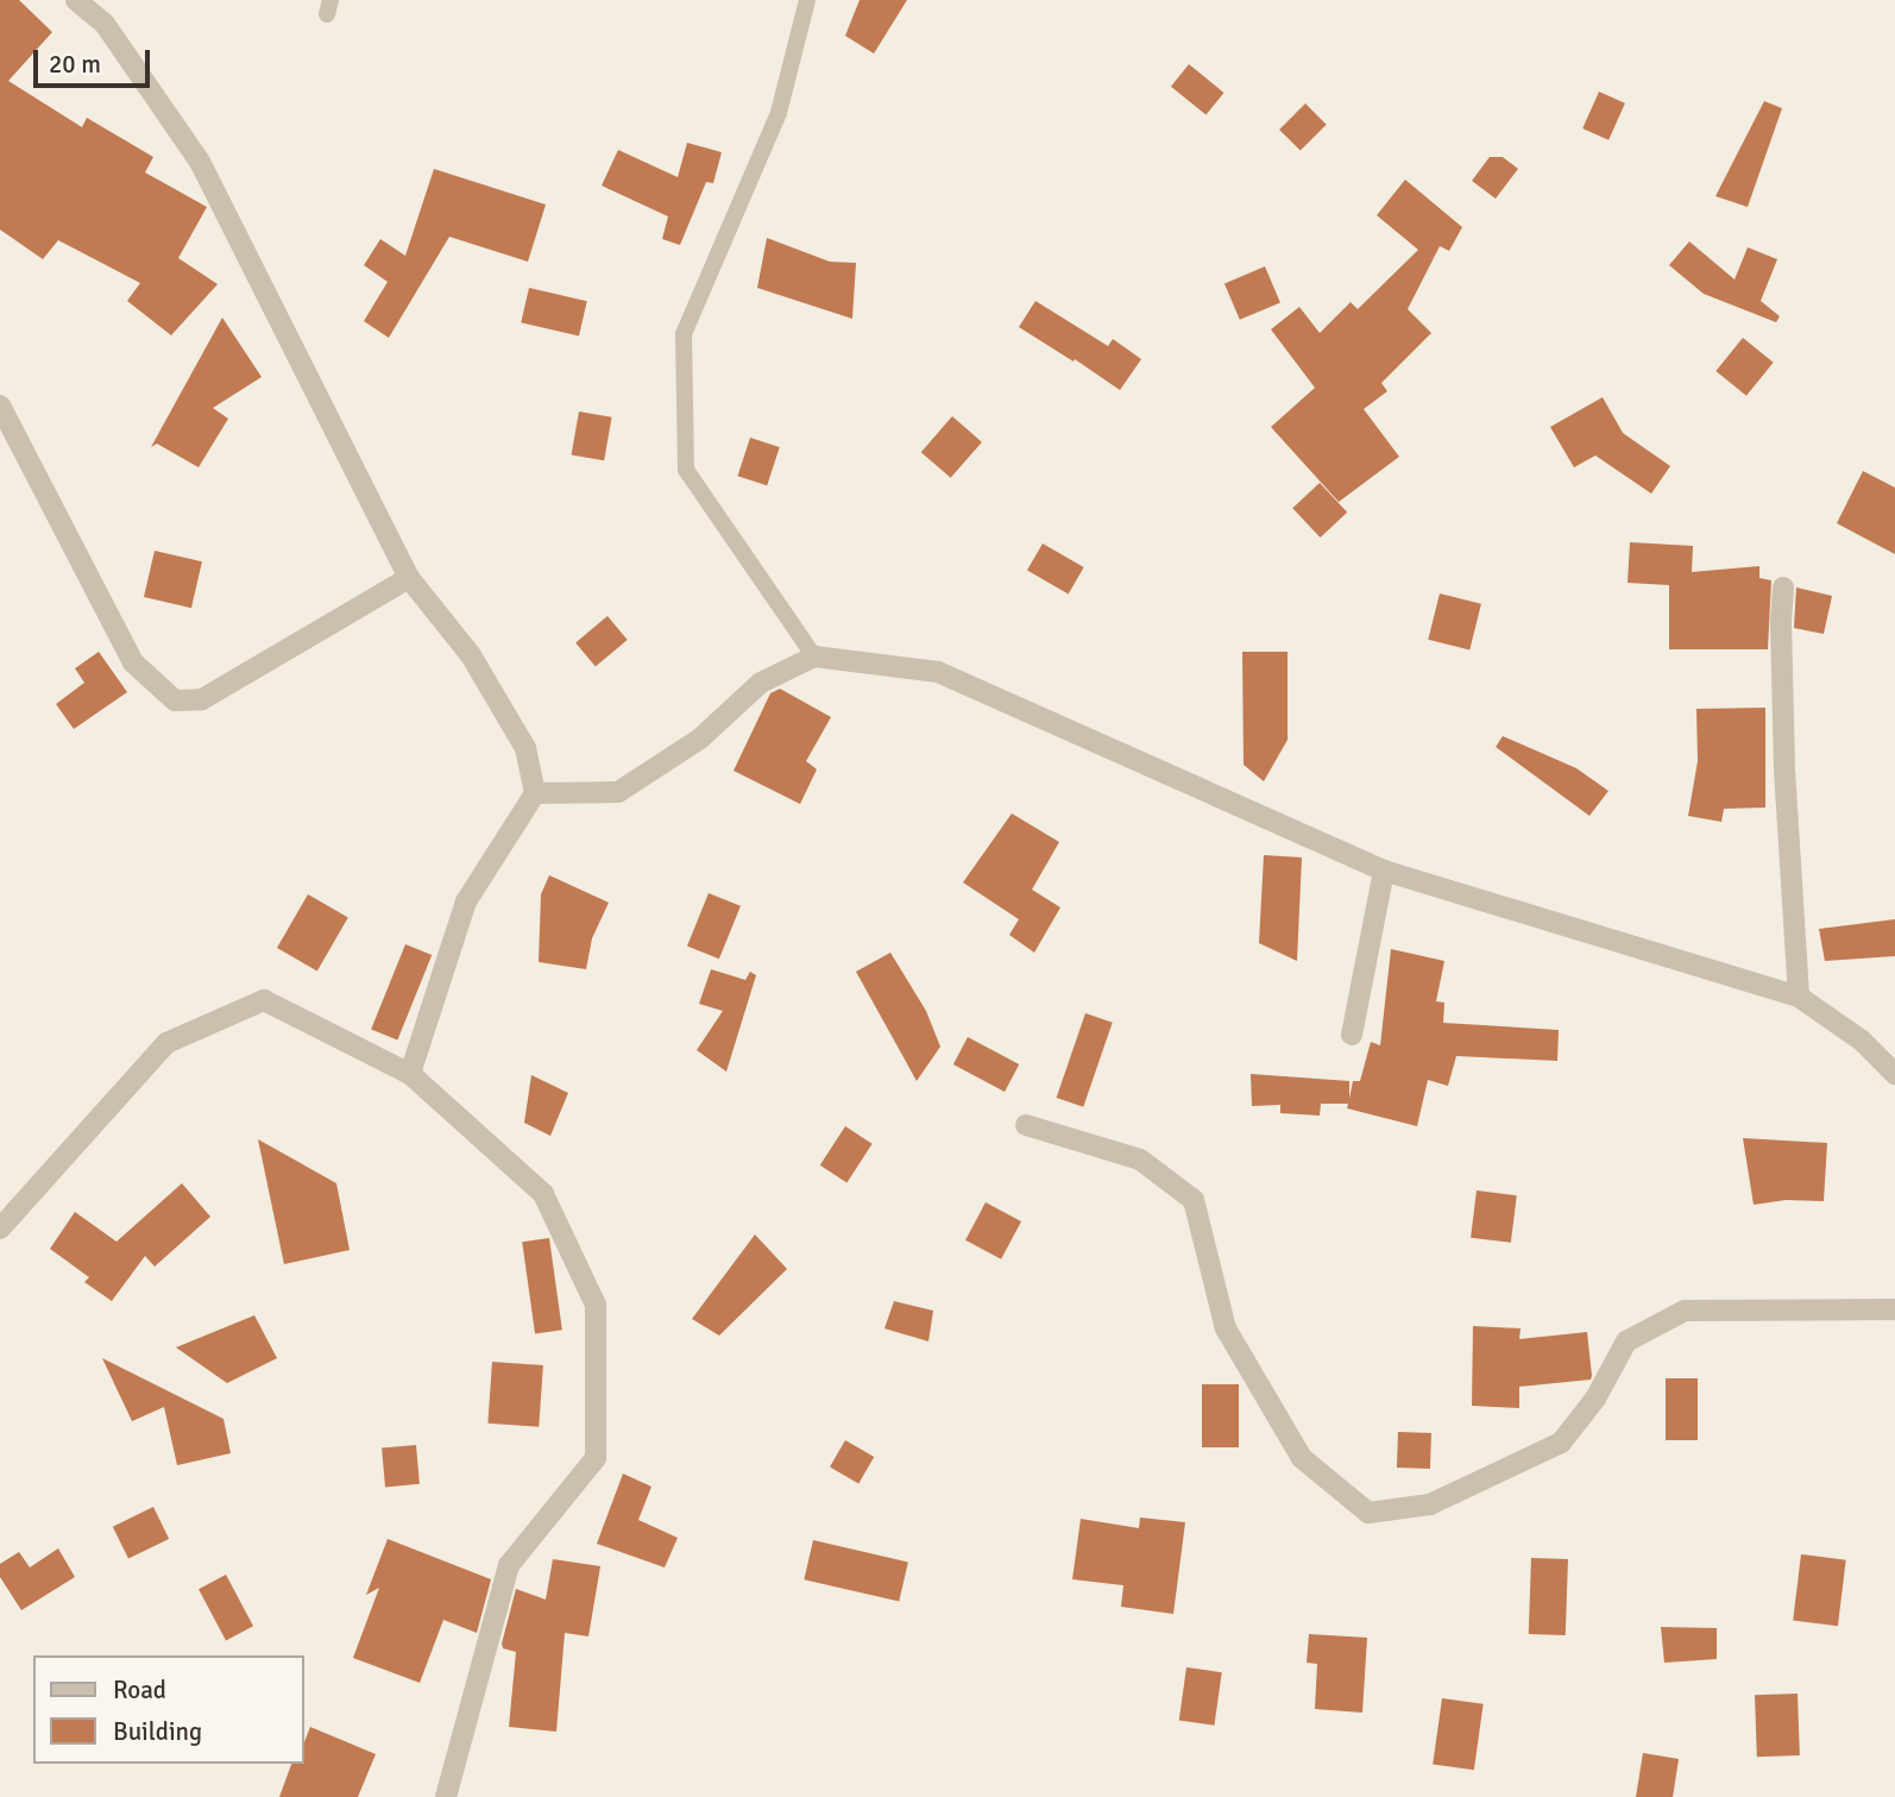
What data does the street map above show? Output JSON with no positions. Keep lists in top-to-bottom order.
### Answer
{
  "legend": ["Road", "Building"],
  "scale_bar": "20 m"
}
